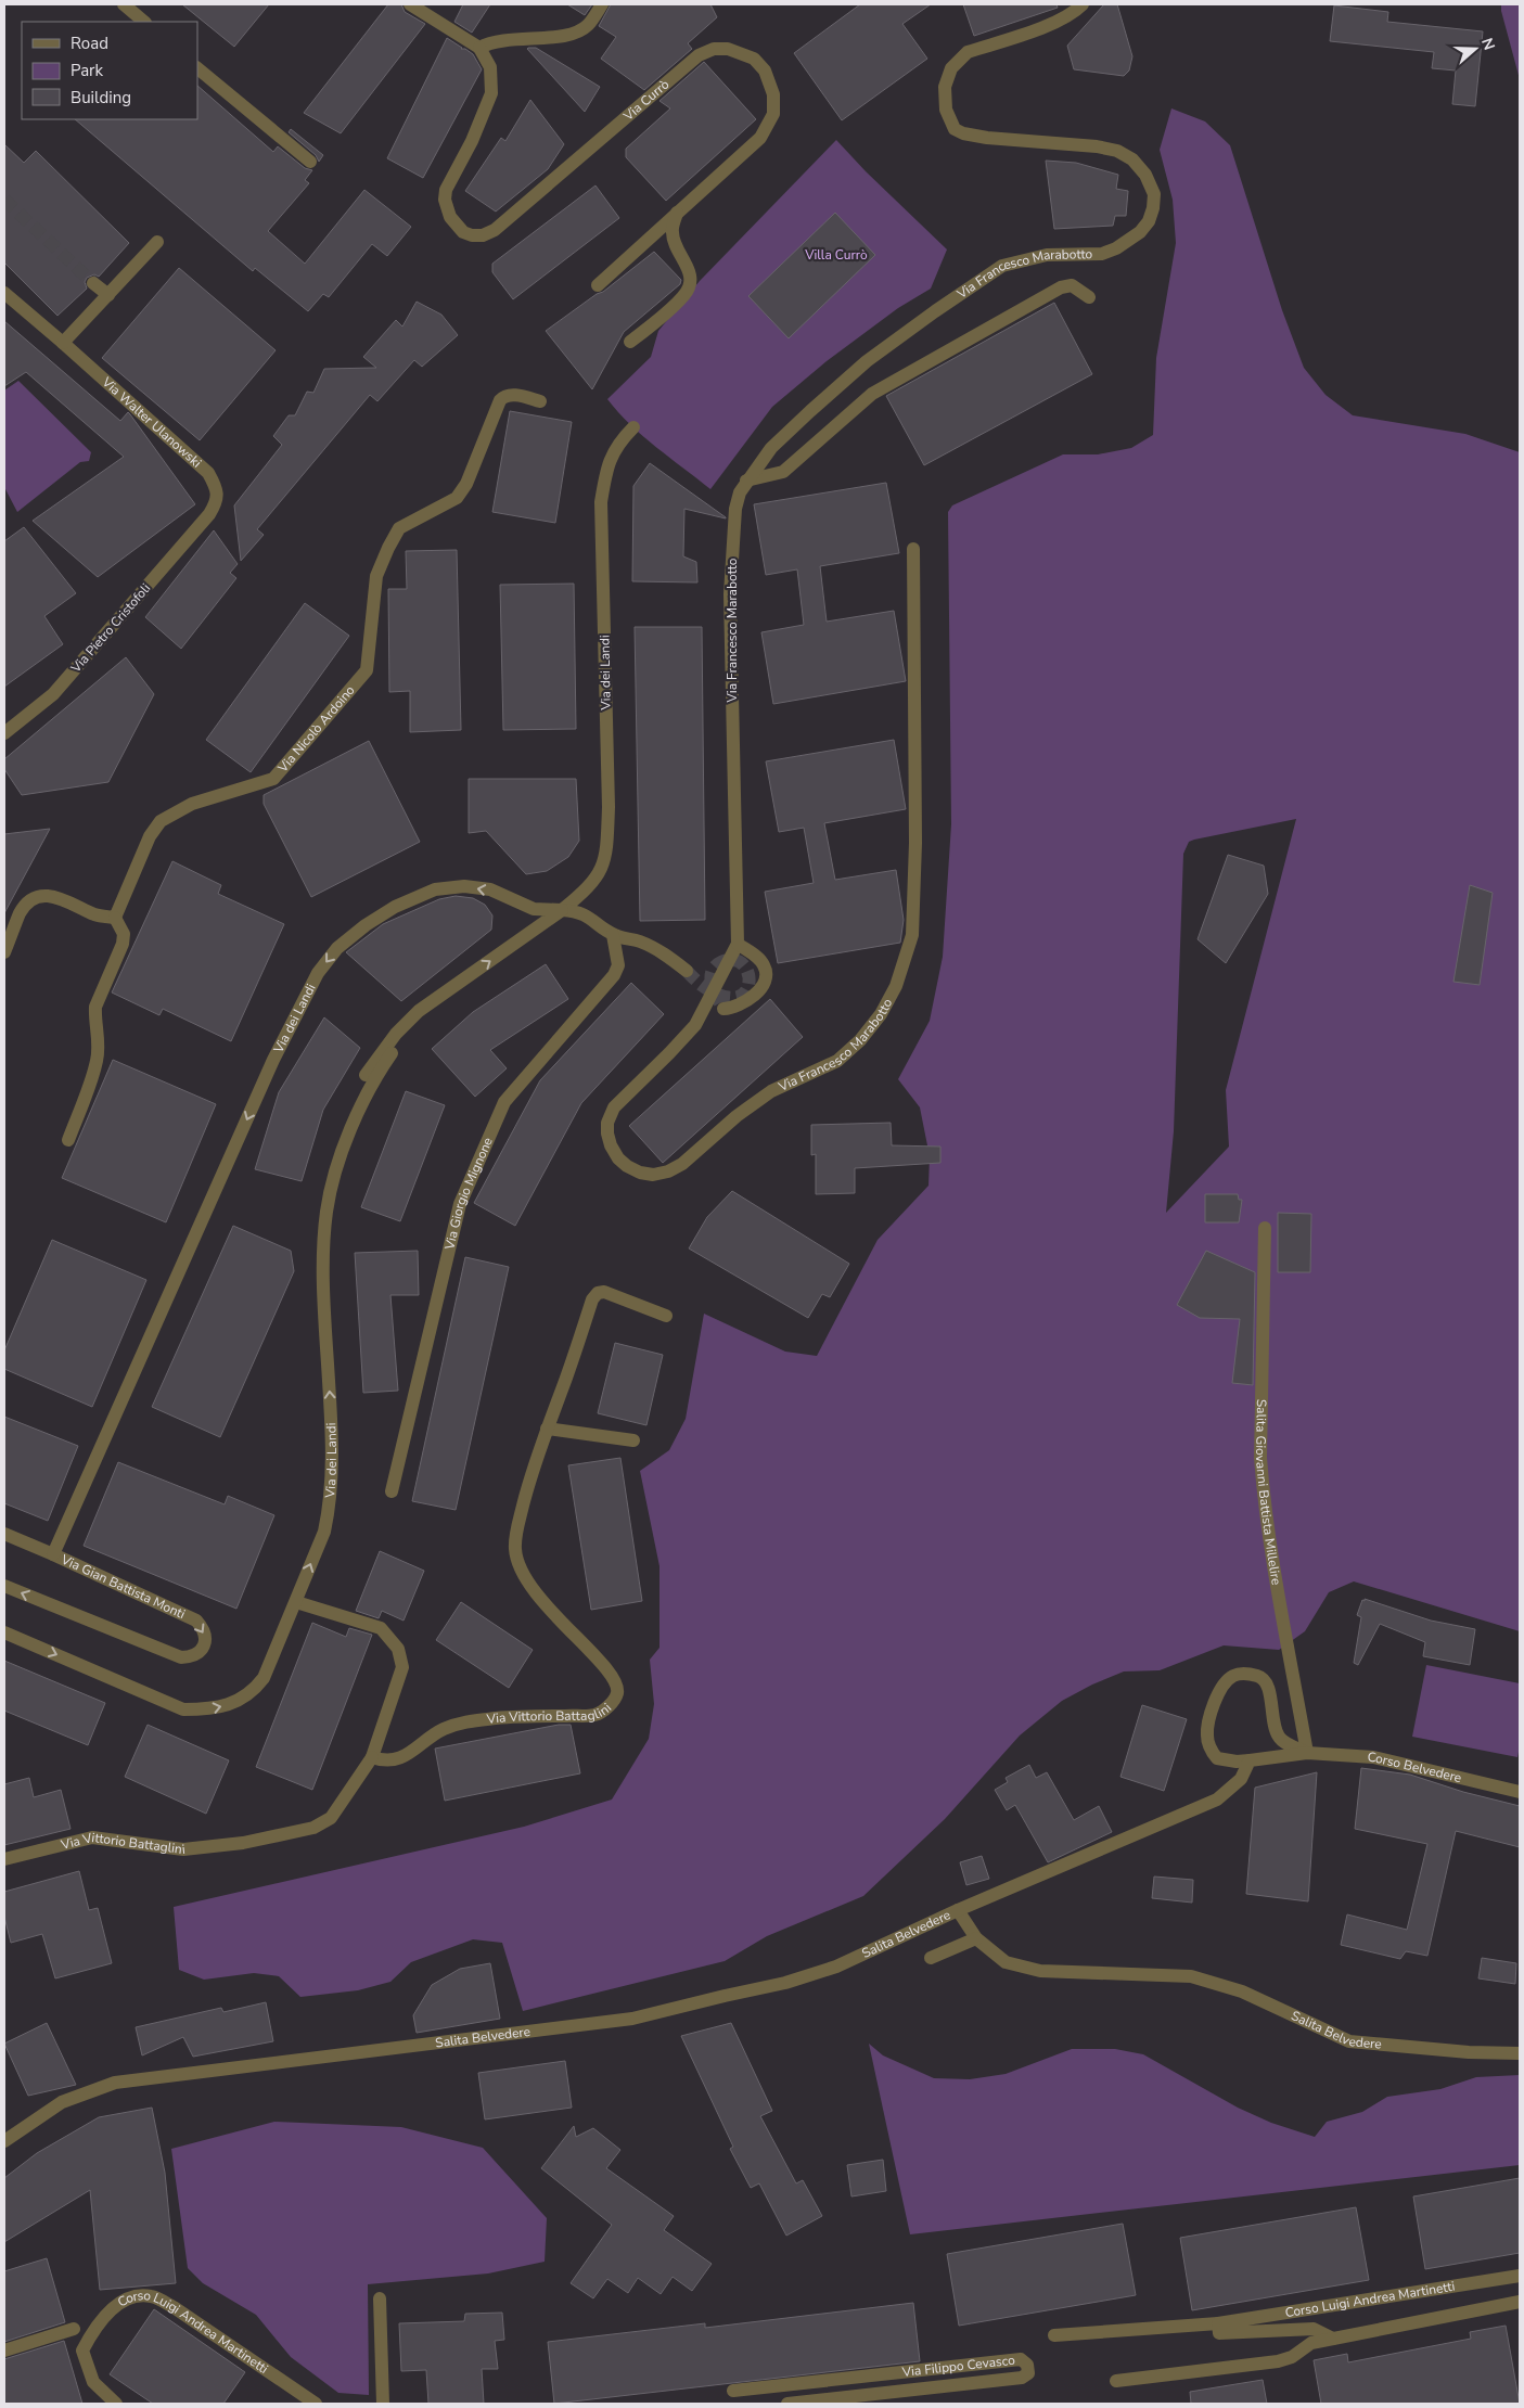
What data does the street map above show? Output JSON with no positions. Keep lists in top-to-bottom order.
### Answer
{
  "streets": {
    "street": [
      "Via Currò",
      "Via Francesco Marabotto",
      "Via Walter Ulanowski",
      "Via Pietro Cristofoli",
      "Via dei Landi",
      "Via Nicolò Ardoino",
      "Via Giorgio Mignone",
      "Salita Giovanni Battista Millelire",
      "Via Gian Battista Monti",
      "Via Vittorio Battaglini",
      "Corso Belvedere",
      "Salita Belvedere",
      "Corso Luigi Andrea Martinetti",
      "Via Filippo Cevasco"
    ]
  },
  "crossings": [
    ["Via Walter Ulanowski", "Via Pietro Cristofoli"],
    ["Via dei Landi", "Via Giorgio Mignone"],
    ["Via dei Landi", "Via Gian Battista Monti"],
    ["Via dei Landi", "Via Vittorio Battaglini"],
    ["Salita Giovanni Battista Millelire", "Corso Belvedere"]
  ],
  "parks": ["Villa Currò"],
  "legend": ["Road", "Park", "Building"],
  "north": "right"
}
